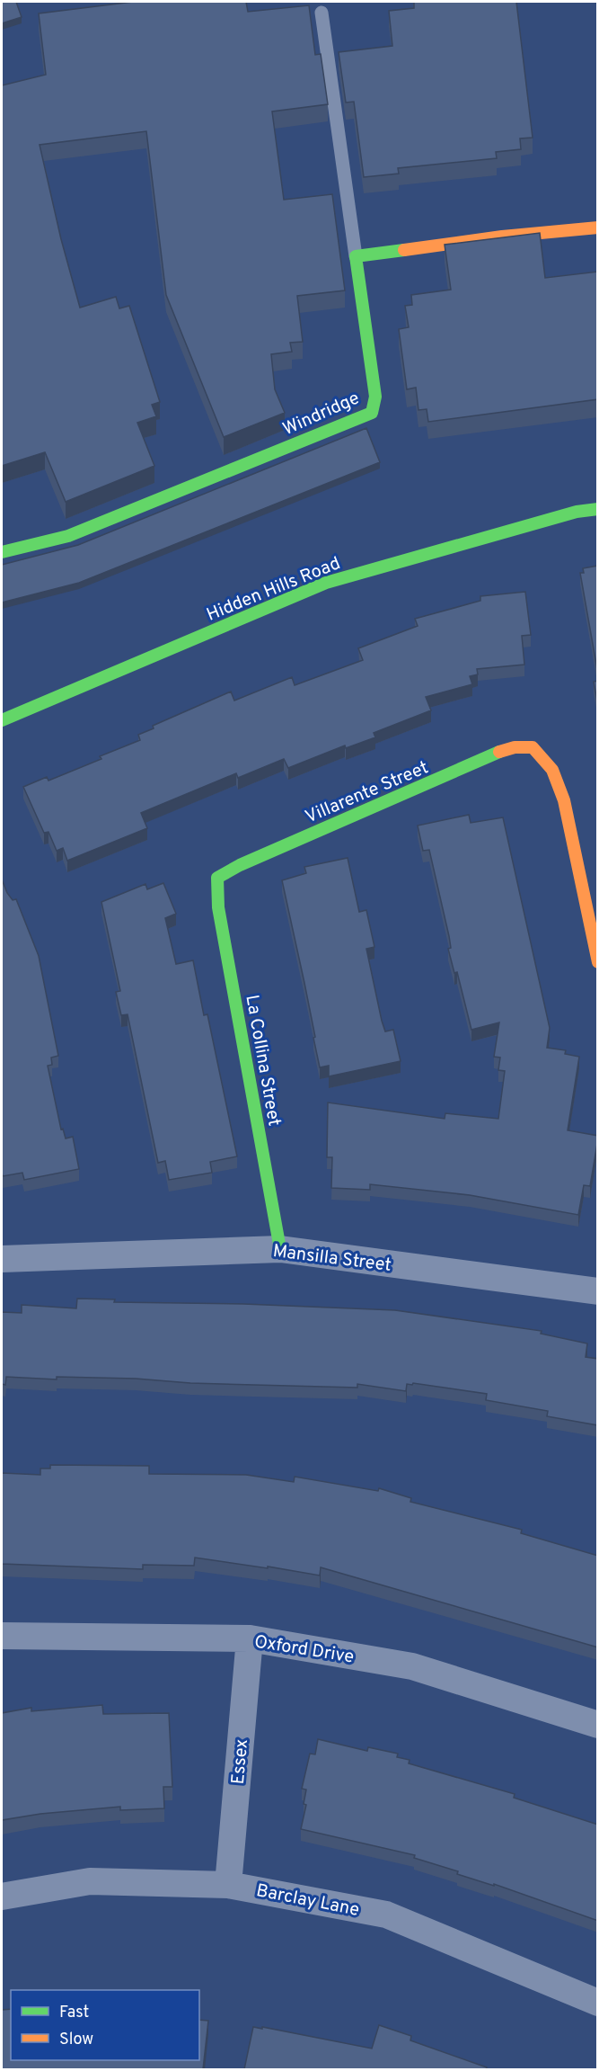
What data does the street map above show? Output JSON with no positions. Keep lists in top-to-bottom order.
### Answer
{
  "streets": {
    "street": [
      "Windridge",
      "Hidden Hills Road",
      "Villarente Street",
      "La Collina Street",
      "Mansilla Street",
      "Oxford Drive",
      "Essex",
      "Barclay Lane"
    ]
  },
  "crossings": [
    ["Villarente Street", "La Collina Street"],
    ["La Collina Street", "Mansilla Street"],
    ["Oxford Drive", "Essex"],
    ["Essex", "Barclay Lane"]
  ],
  "legend": ["Fast", "Slow"]
}
